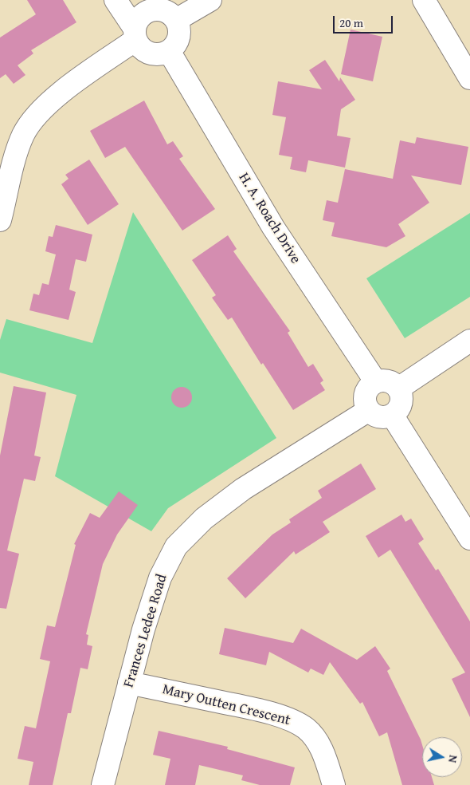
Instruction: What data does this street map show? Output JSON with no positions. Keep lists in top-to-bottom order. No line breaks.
{"streets":{"street":["H. A. Roach Drive","Frances Ledee Road","Mary Outten Crescent"]},"crossings":[["H. A. Roach Drive","Frances Ledee Road"],["Frances Ledee Road","Mary Outten Crescent"]],"scale_bar":"20 m","north":"right"}
